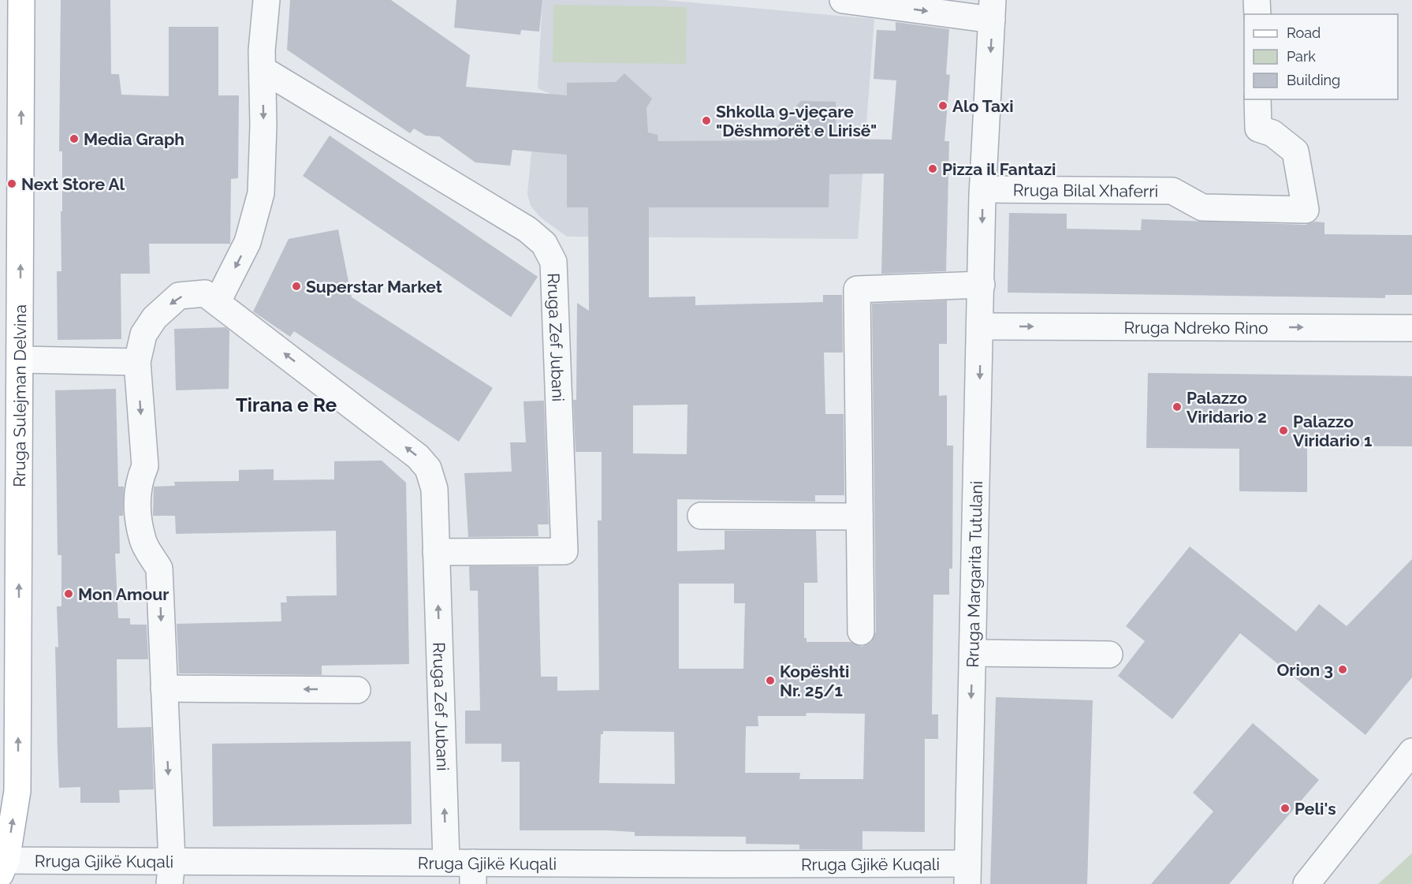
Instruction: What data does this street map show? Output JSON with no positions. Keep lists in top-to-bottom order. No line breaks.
{"streets":{"main road":["Rruga Sulejman Delvina"],"street":["Rruga Bilal Xhaferri","Rruga Ndreko Rino","Rruga Zef Jubani","Rruga Margarita Tutulani","Rruga Gjikë Kuqali"]},"crossings":[["Rruga Bilal Xhaferri","Rruga Margarita Tutulani"],["Rruga Ndreko Rino","Rruga Margarita Tutulani"],["Rruga Zef Jubani","Rruga Gjikë Kuqali"],["Rruga Sulejman Delvina","Rruga Gjikë Kuqali"],["Rruga Margarita Tutulani","Rruga Gjikë Kuqali"]],"one_way":["Rruga Ndreko Rino","Rruga Sulejman Delvina","Rruga Margarita Tutulani"],"districts":["Tirana e Re"],"places":["Alo Taxi","Shkolla 9-vjeçare \"Dëshmorët e Lirisë\"","Media Graph","Pizza il Fantazi","Next Store Al","Superstar Market","Palazzo Viridario 2","Palazzo Viridario 1","Mon Amour","Orion 3","Kopështi Nr. 25/1","Peli's"],"legend":["Road","Park","Building"]}
